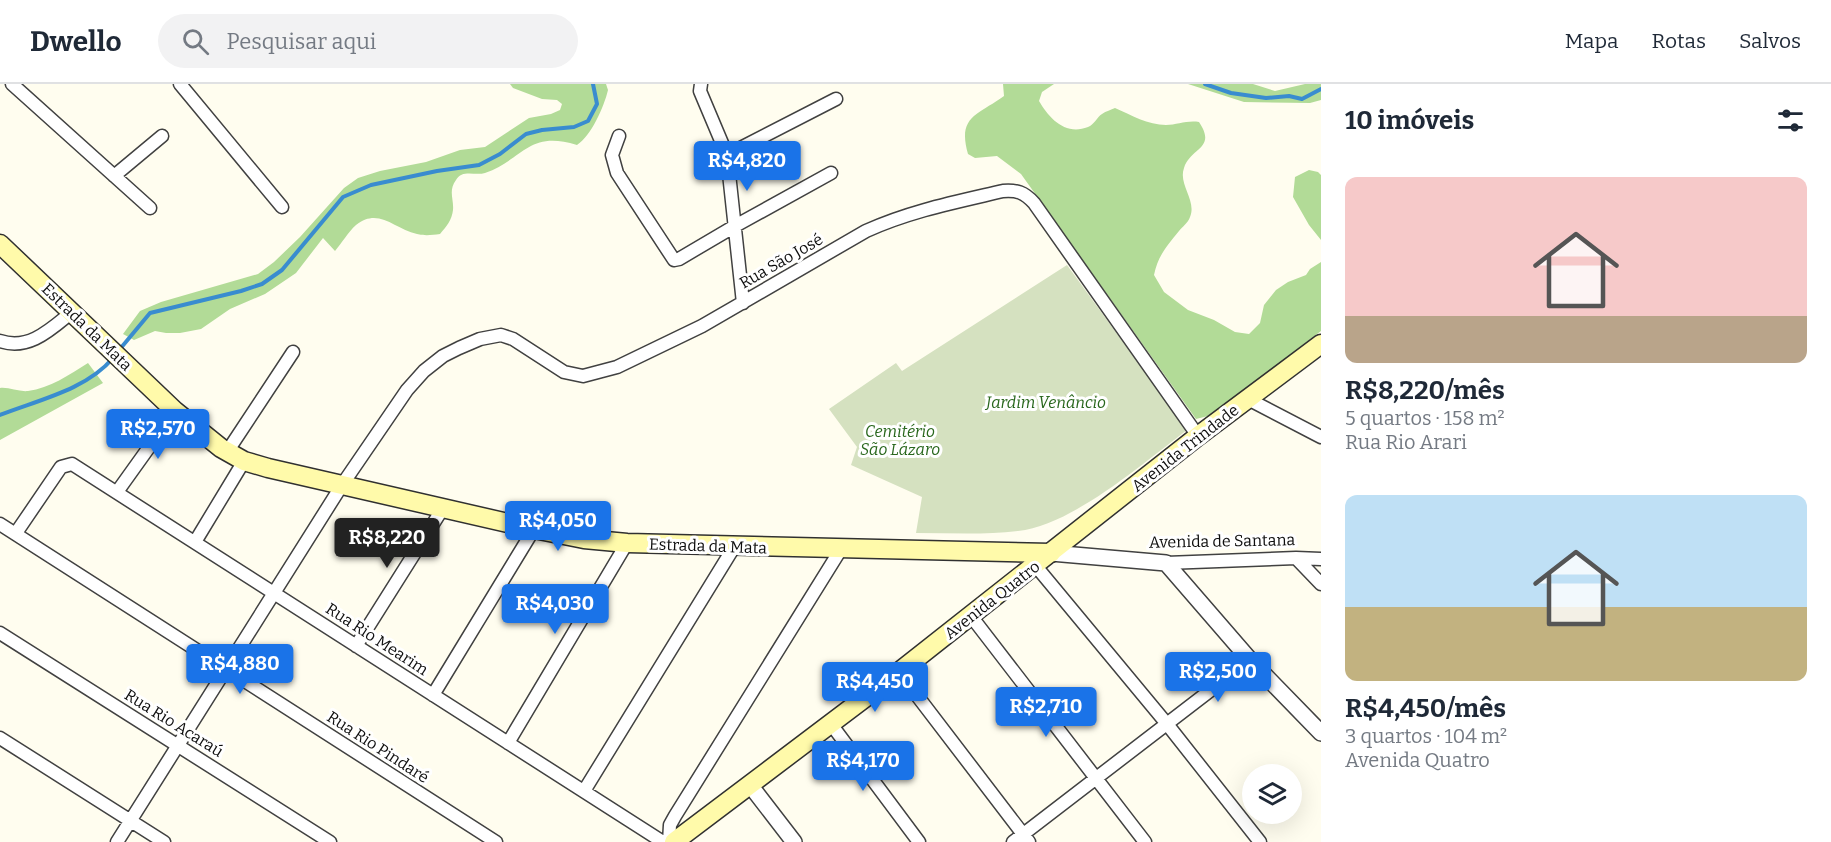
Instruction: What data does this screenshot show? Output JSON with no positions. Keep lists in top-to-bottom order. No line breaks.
{"streets":{"main road":["Estrada da Mata","Avenida Trindade","Avenida Quatro"],"street":["Rua São José","Avenida de Santana","Rua Rio Mearim","Rua Rio Acaraú","Rua Rio Pindaré"]},"crossings":[["Rua São José","Estrada da Mata"],["Rua São José","Avenida Trindade"],["Rua São José","Rua Rio Mearim"],["Rua São José","Rua Rio Acaraú"],["Rua São José","Rua Rio Pindaré"],["Estrada da Mata","Avenida Trindade"],["Estrada da Mata","Avenida de Santana"],["Estrada da Mata","Avenida Quatro"],["Avenida Trindade","Avenida de Santana"],["Avenida Trindade","Avenida Quatro"],["Avenida de Santana","Avenida Quatro"],["Rua Rio Mearim","Rua Rio Pindaré"]],"parks":["Jardim Venâncio","Cemitério São Lázaro"],"page":{"header":"Dwello","search":"Pesquisar aqui","nav":["Mapa","Rotas","Salvos"],"heading":"10 imóveis","price":["R$4,820","R$2,570","R$4,050","R$8,220","R$4,030","R$4,880","R$2,500","R$4,450","R$2,710","R$4,170"],"list":[{"name":"R$8,220/mês","note":"5 quartos · 158 m² · Rua Rio Arari"},{"name":"R$4,450/mês","note":"3 quartos · 104 m² · Avenida Quatro"}]}}
